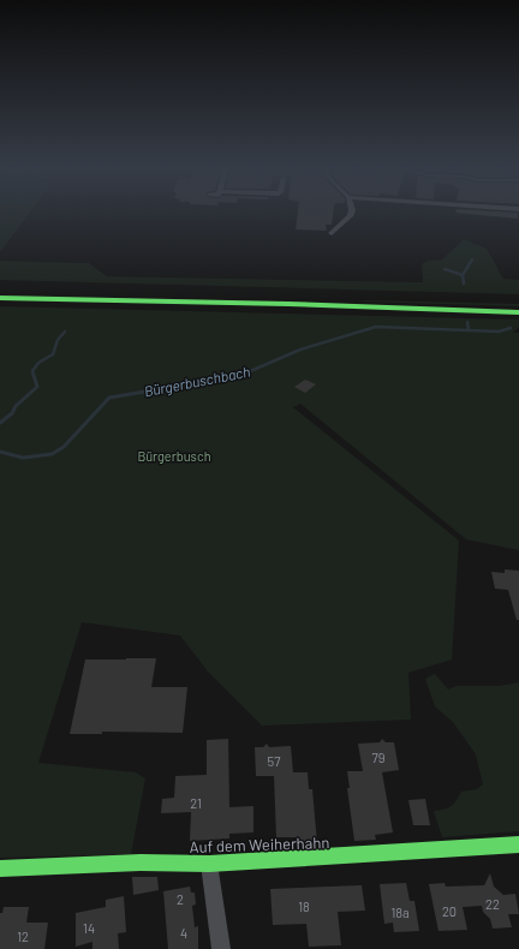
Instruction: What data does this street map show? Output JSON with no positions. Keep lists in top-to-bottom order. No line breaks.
{"streets":{"main road":["Auf dem Weiherhahn"]},"water":["Bürgerbuschbach"],"parks":["Bürgerbusch"],"house_numbers":["79","57","21","2","22","18","20","18a","14","4","12"]}
